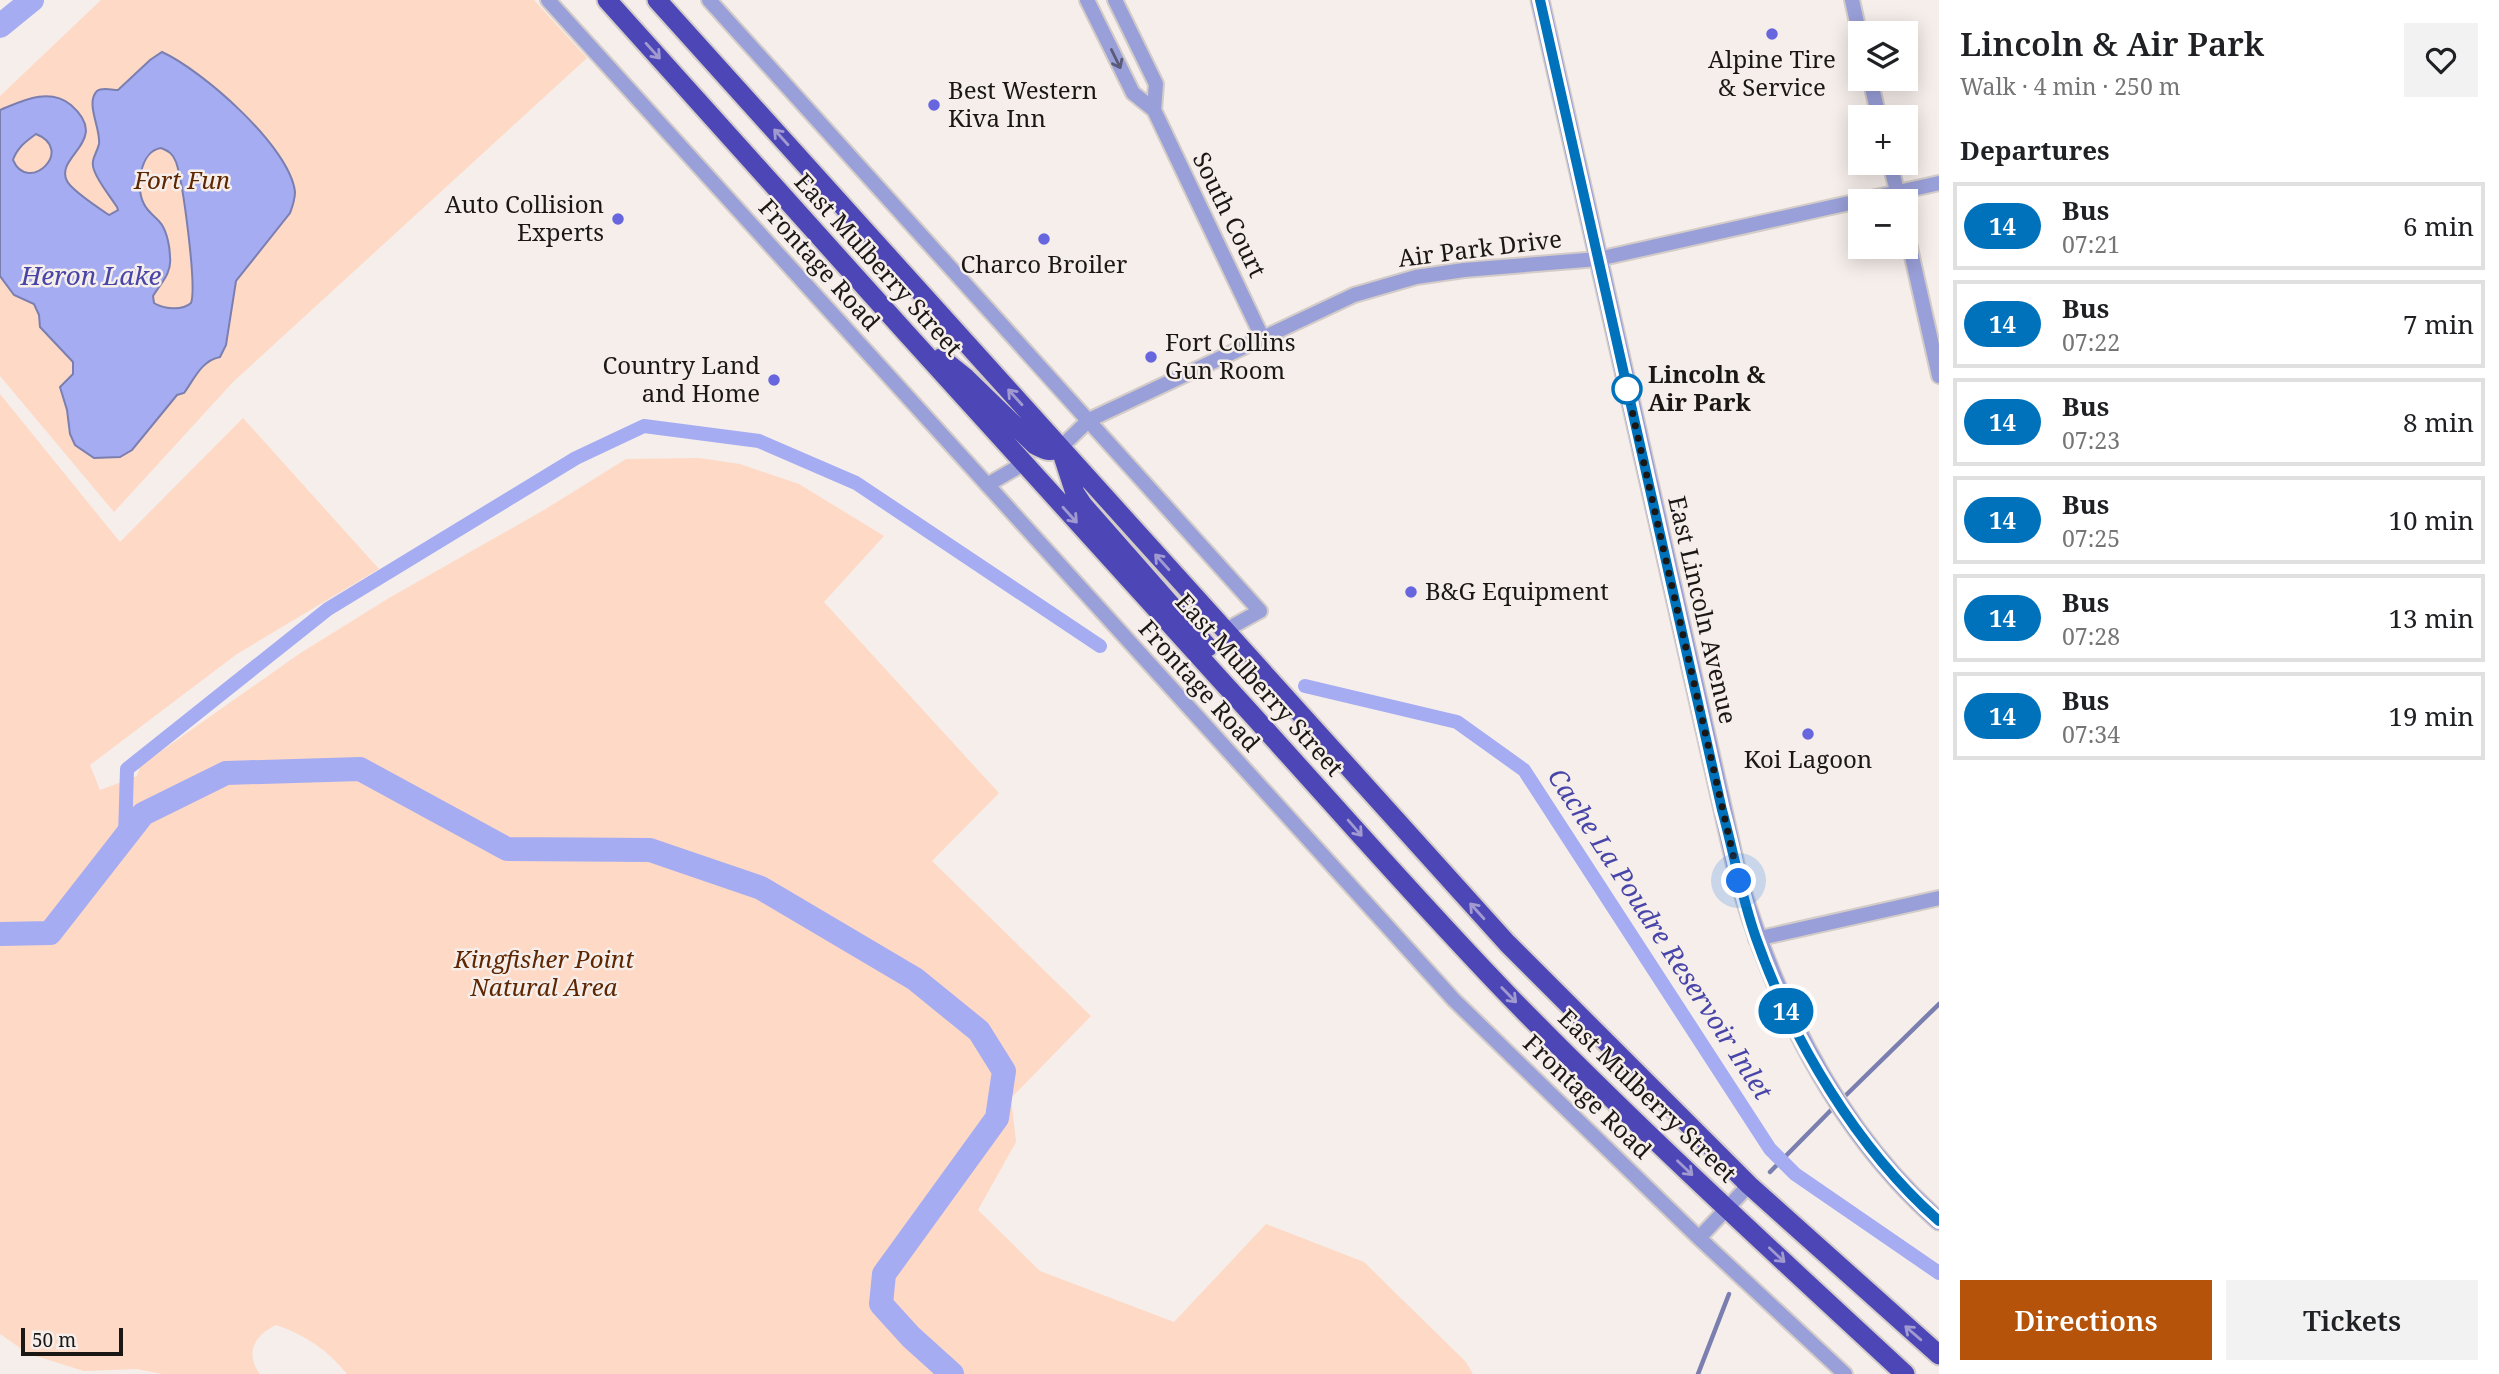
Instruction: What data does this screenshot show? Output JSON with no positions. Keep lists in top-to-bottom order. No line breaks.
{"streets":{"highway":["East Mulberry Street"],"street":["South Court","Air Park Drive","Frontage Road","East Lincoln Avenue"]},"crossings":[["South Court","Air Park Drive"],["Air Park Drive","East Mulberry Street"],["Air Park Drive","East Lincoln Avenue"]],"water":["Heron Lake","Cache La Poudre Reservoir Inlet"],"parks":["Fort Fun","Kingfisher Point Natural Area"],"places":["Alpine Tire & Service","Best Western Kiva Inn","Auto Collision Experts","Charco Broiler","Fort Collins Gun Room","Country Land and Home","Lincoln & Air Park","B&G Equipment","Koi Lagoon"],"lines":["bus line 14"],"scale_bar":"50 m","page":{"on_map":"14","heading":[["Lincoln & Air Park","Walk · 4 min · 250 m"],"Departures"],"map_buttons":["+","−"],"list":[{"mark":"14","name":"Bus","note":"07:21","value":"6 min"},{"mark":"14","name":"Bus","note":"07:22","value":"7 min"},{"mark":"14","name":"Bus","note":"07:23","value":"8 min"},{"mark":"14","name":"Bus","note":"07:25","value":"10 min"},{"mark":"14","name":"Bus","note":"07:28","value":"13 min"},{"mark":"14","name":"Bus","note":"07:34","value":"19 min"}],"buttons":["Directions","Tickets"],"scale":"50 m"}}
